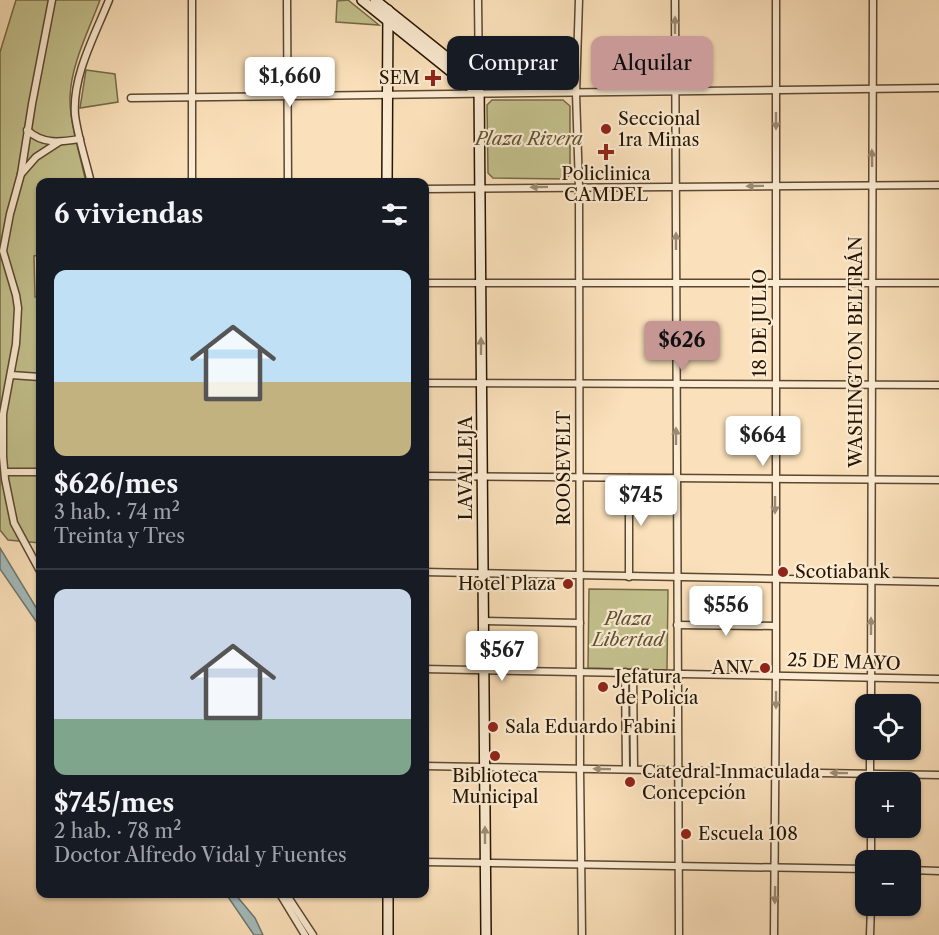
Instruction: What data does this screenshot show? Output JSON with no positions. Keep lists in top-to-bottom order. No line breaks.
{"streets":{"main road":["LAVALLEJA"],"street":["18 DE JULIO","WASHINGTON BELTRÁN","ROOSEVELT","25 DE MAYO"]},"crossings":[["18 DE JULIO","25 DE MAYO"],["WASHINGTON BELTRÁN","25 DE MAYO"],["LAVALLEJA","25 DE MAYO"],["ROOSEVELT","25 DE MAYO"]],"one_way":["18 DE JULIO"],"parks":["Plaza Rivera","Plaza Libertad"],"places":{"health":["SEM","Policlinica CAMDEL"],"other":["Seccional 1ra Minas","Scotiabank","Hotel Plaza","ANV","Jefatura de Policía","Sala Eduardo Fabini","Biblioteca Municipal","Catedral Inmaculada Concepción","Escuela 108"]},"page":{"chip":["Comprar","Alquilar"],"price":["$1,660","$626","$664","$745","$556","$567"],"heading":"6 viviendas","list":[{"name":"$626/mes","note":"3 hab. · 74 m² · Treinta y Tres"},{"name":"$745/mes","note":"2 hab. · 78 m² · Doctor Alfredo Vidal y Fuentes"}],"map_buttons":["+","−"]}}
